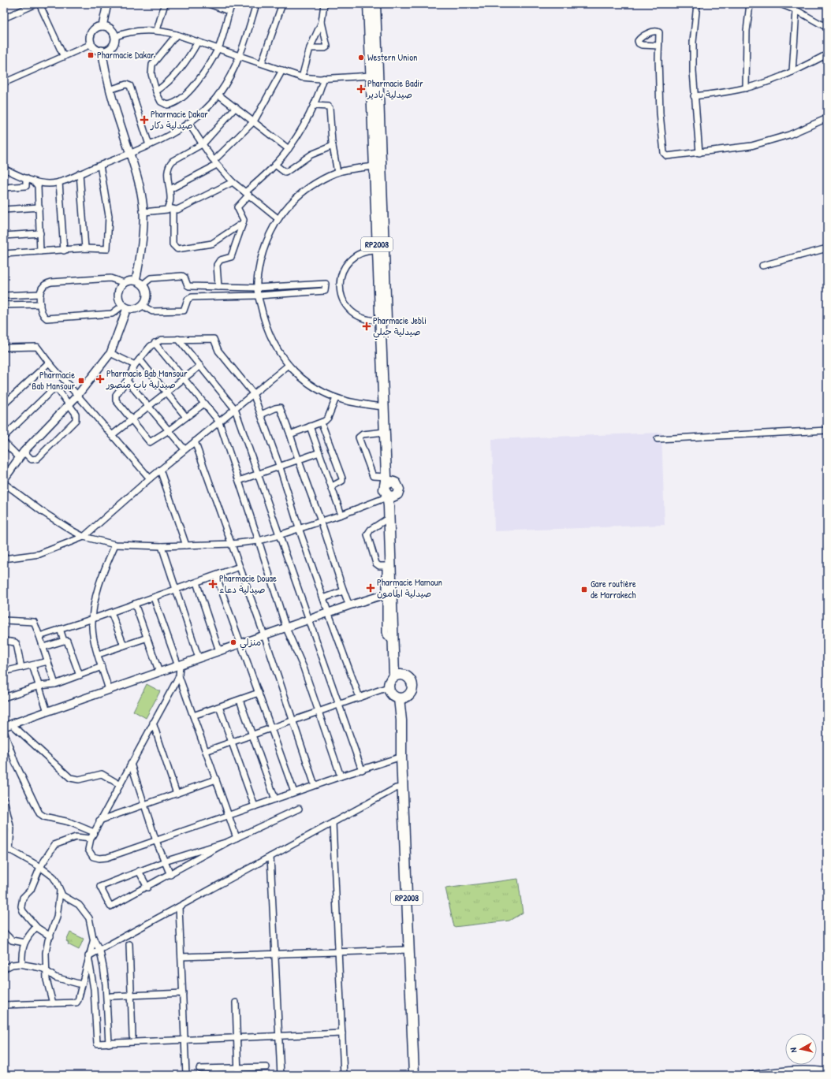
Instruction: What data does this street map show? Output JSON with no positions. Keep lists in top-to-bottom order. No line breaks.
{"streets":{"highway":["RP2008"]},"places":{"transit":["Pharmacie Dakar","Pharmacie Bab Mansour","Gare routière de Marrakech"],"other":["Western Union","منزلي"],"health":["Pharmacie Badir صيدلية بادير","Pharmacie Dakar صيدلية دكار","Pharmacie Jebli صيدلية جبلي","Pharmacie Bab Mansour صيدلية باب منصور","Pharmacie Douae صيدلية دعاء","Pharmacie Mamoun صيدلية المامون"]},"north":"left"}
